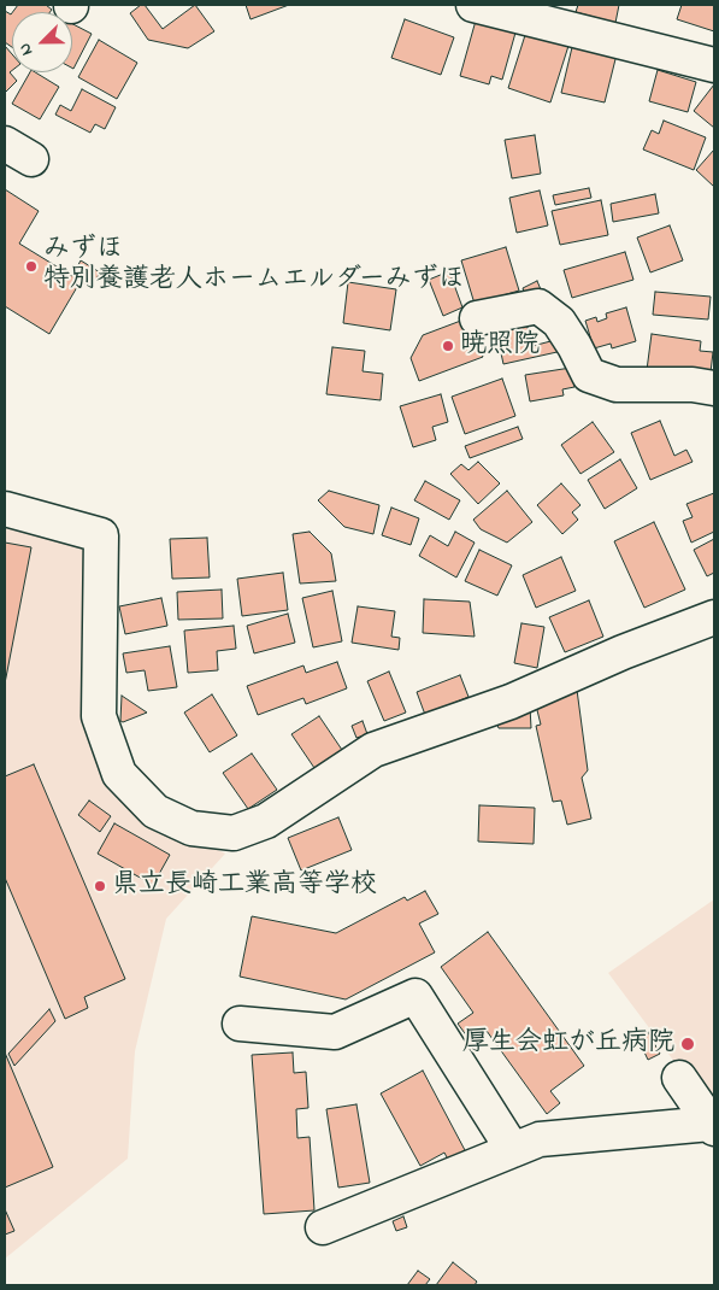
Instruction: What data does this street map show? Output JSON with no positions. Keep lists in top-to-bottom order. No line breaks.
{"places":["みずほ 特別養護老人ホームエルダーみずほ","暁照院","県立長崎工業高等学校","厚生会虹が丘病院"],"north":"bottom left"}
